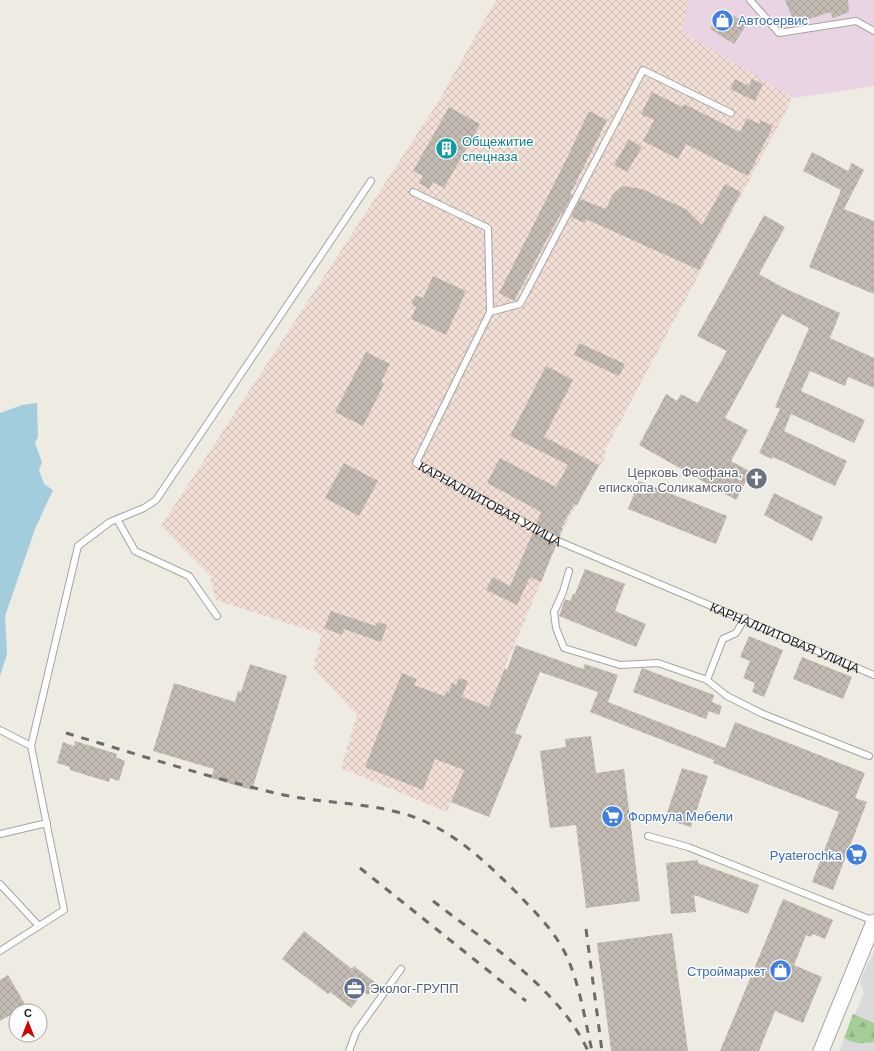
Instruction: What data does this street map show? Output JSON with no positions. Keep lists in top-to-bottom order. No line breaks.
{"streets":{"lane":["КАРНАЛЛИТОВАЯ УЛИЦА"]},"places":{"shop":["Автосервис","Строймаркет"],"building":["Общежитие спецназа"],"church":["Церковь Феофана, епископа Соликамского"],"supermarket":["Формула Мебели","Pyaterochka"],"office":["Эколог-ГРУПП"]},"north":"top"}
